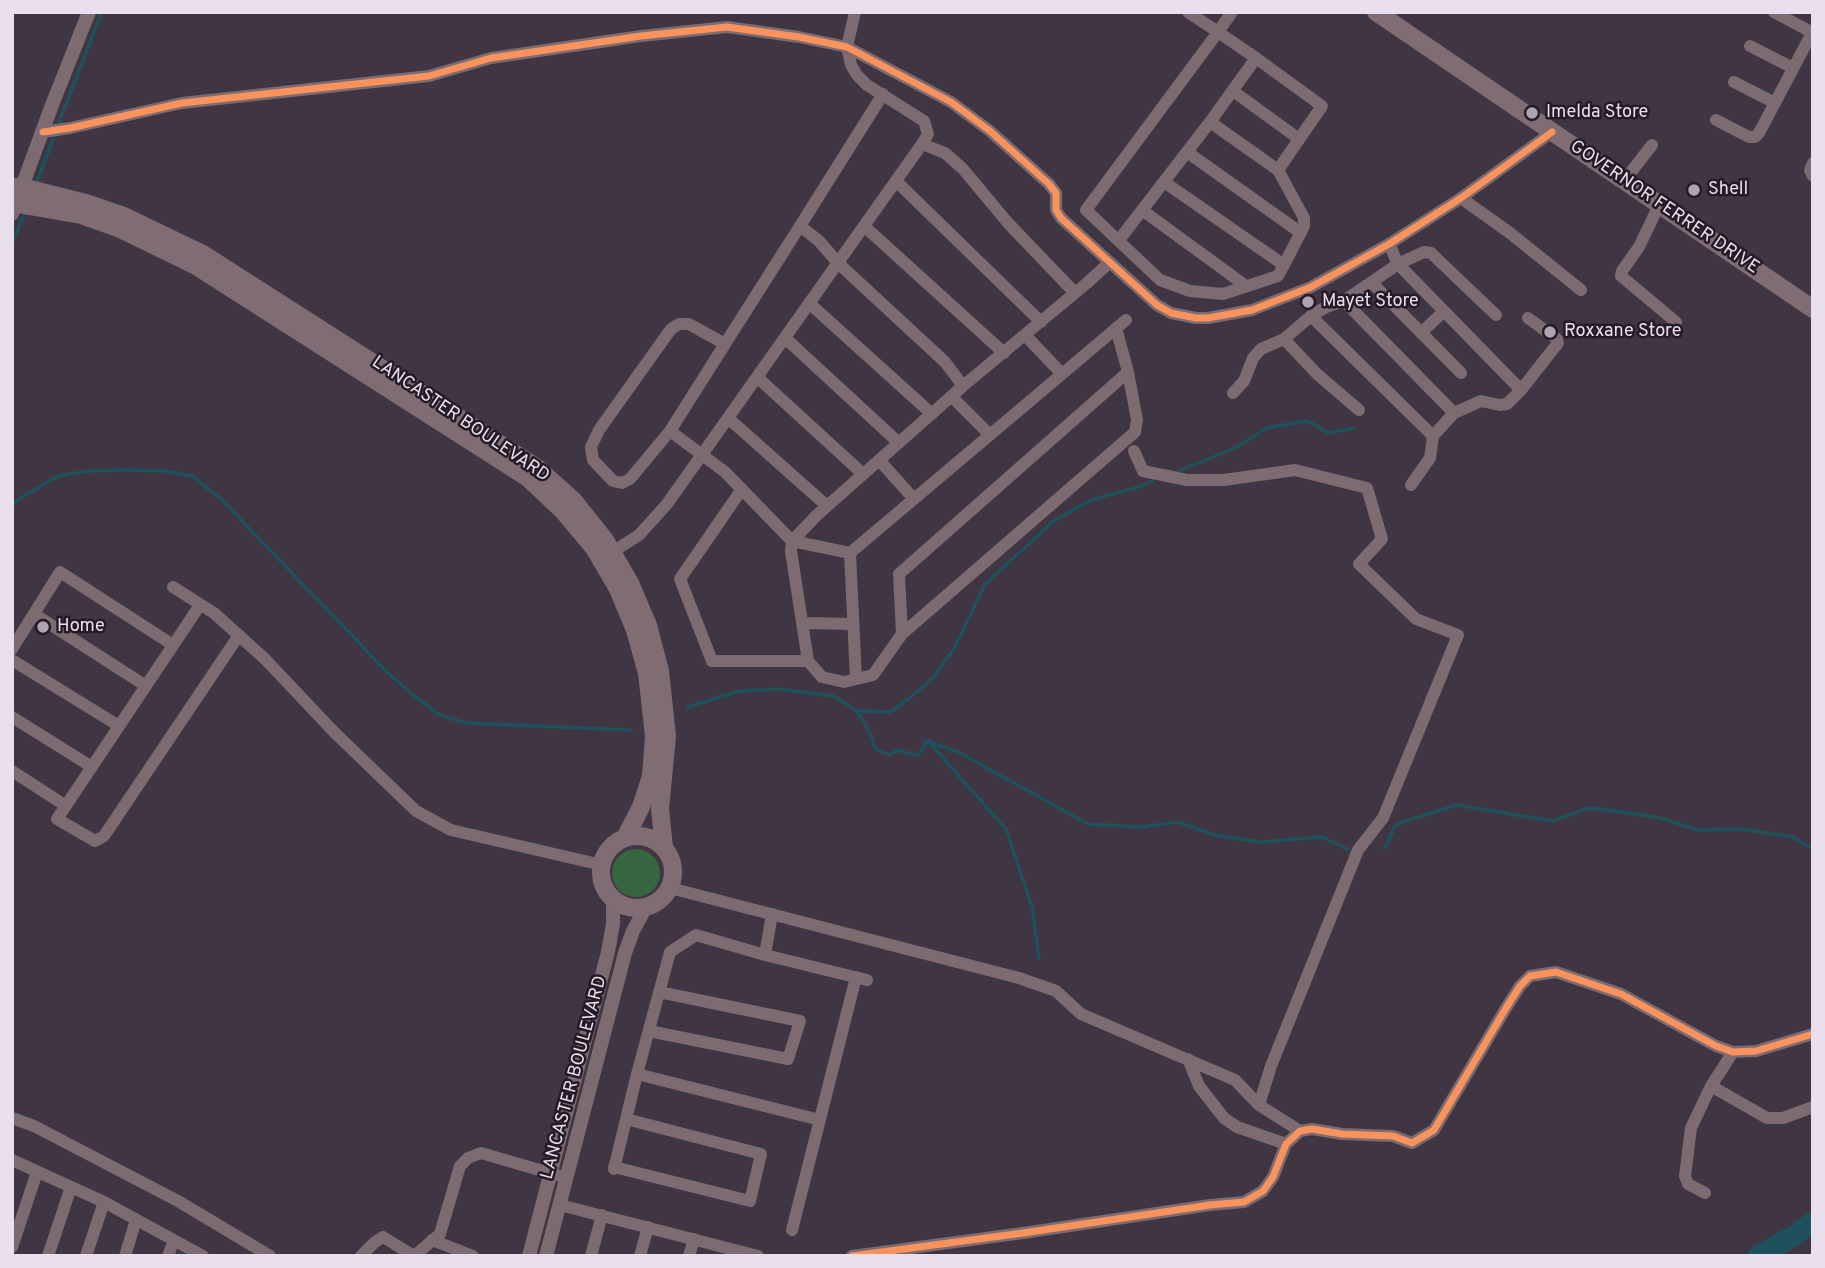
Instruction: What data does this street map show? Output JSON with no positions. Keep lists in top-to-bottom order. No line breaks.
{"streets":{"main road":["GOVERNOR FERRER DRIVE","LANCASTER BOULEVARD"]},"places":["Imelda Store","Shell","Mayet Store","Roxxane Store","Home"]}
